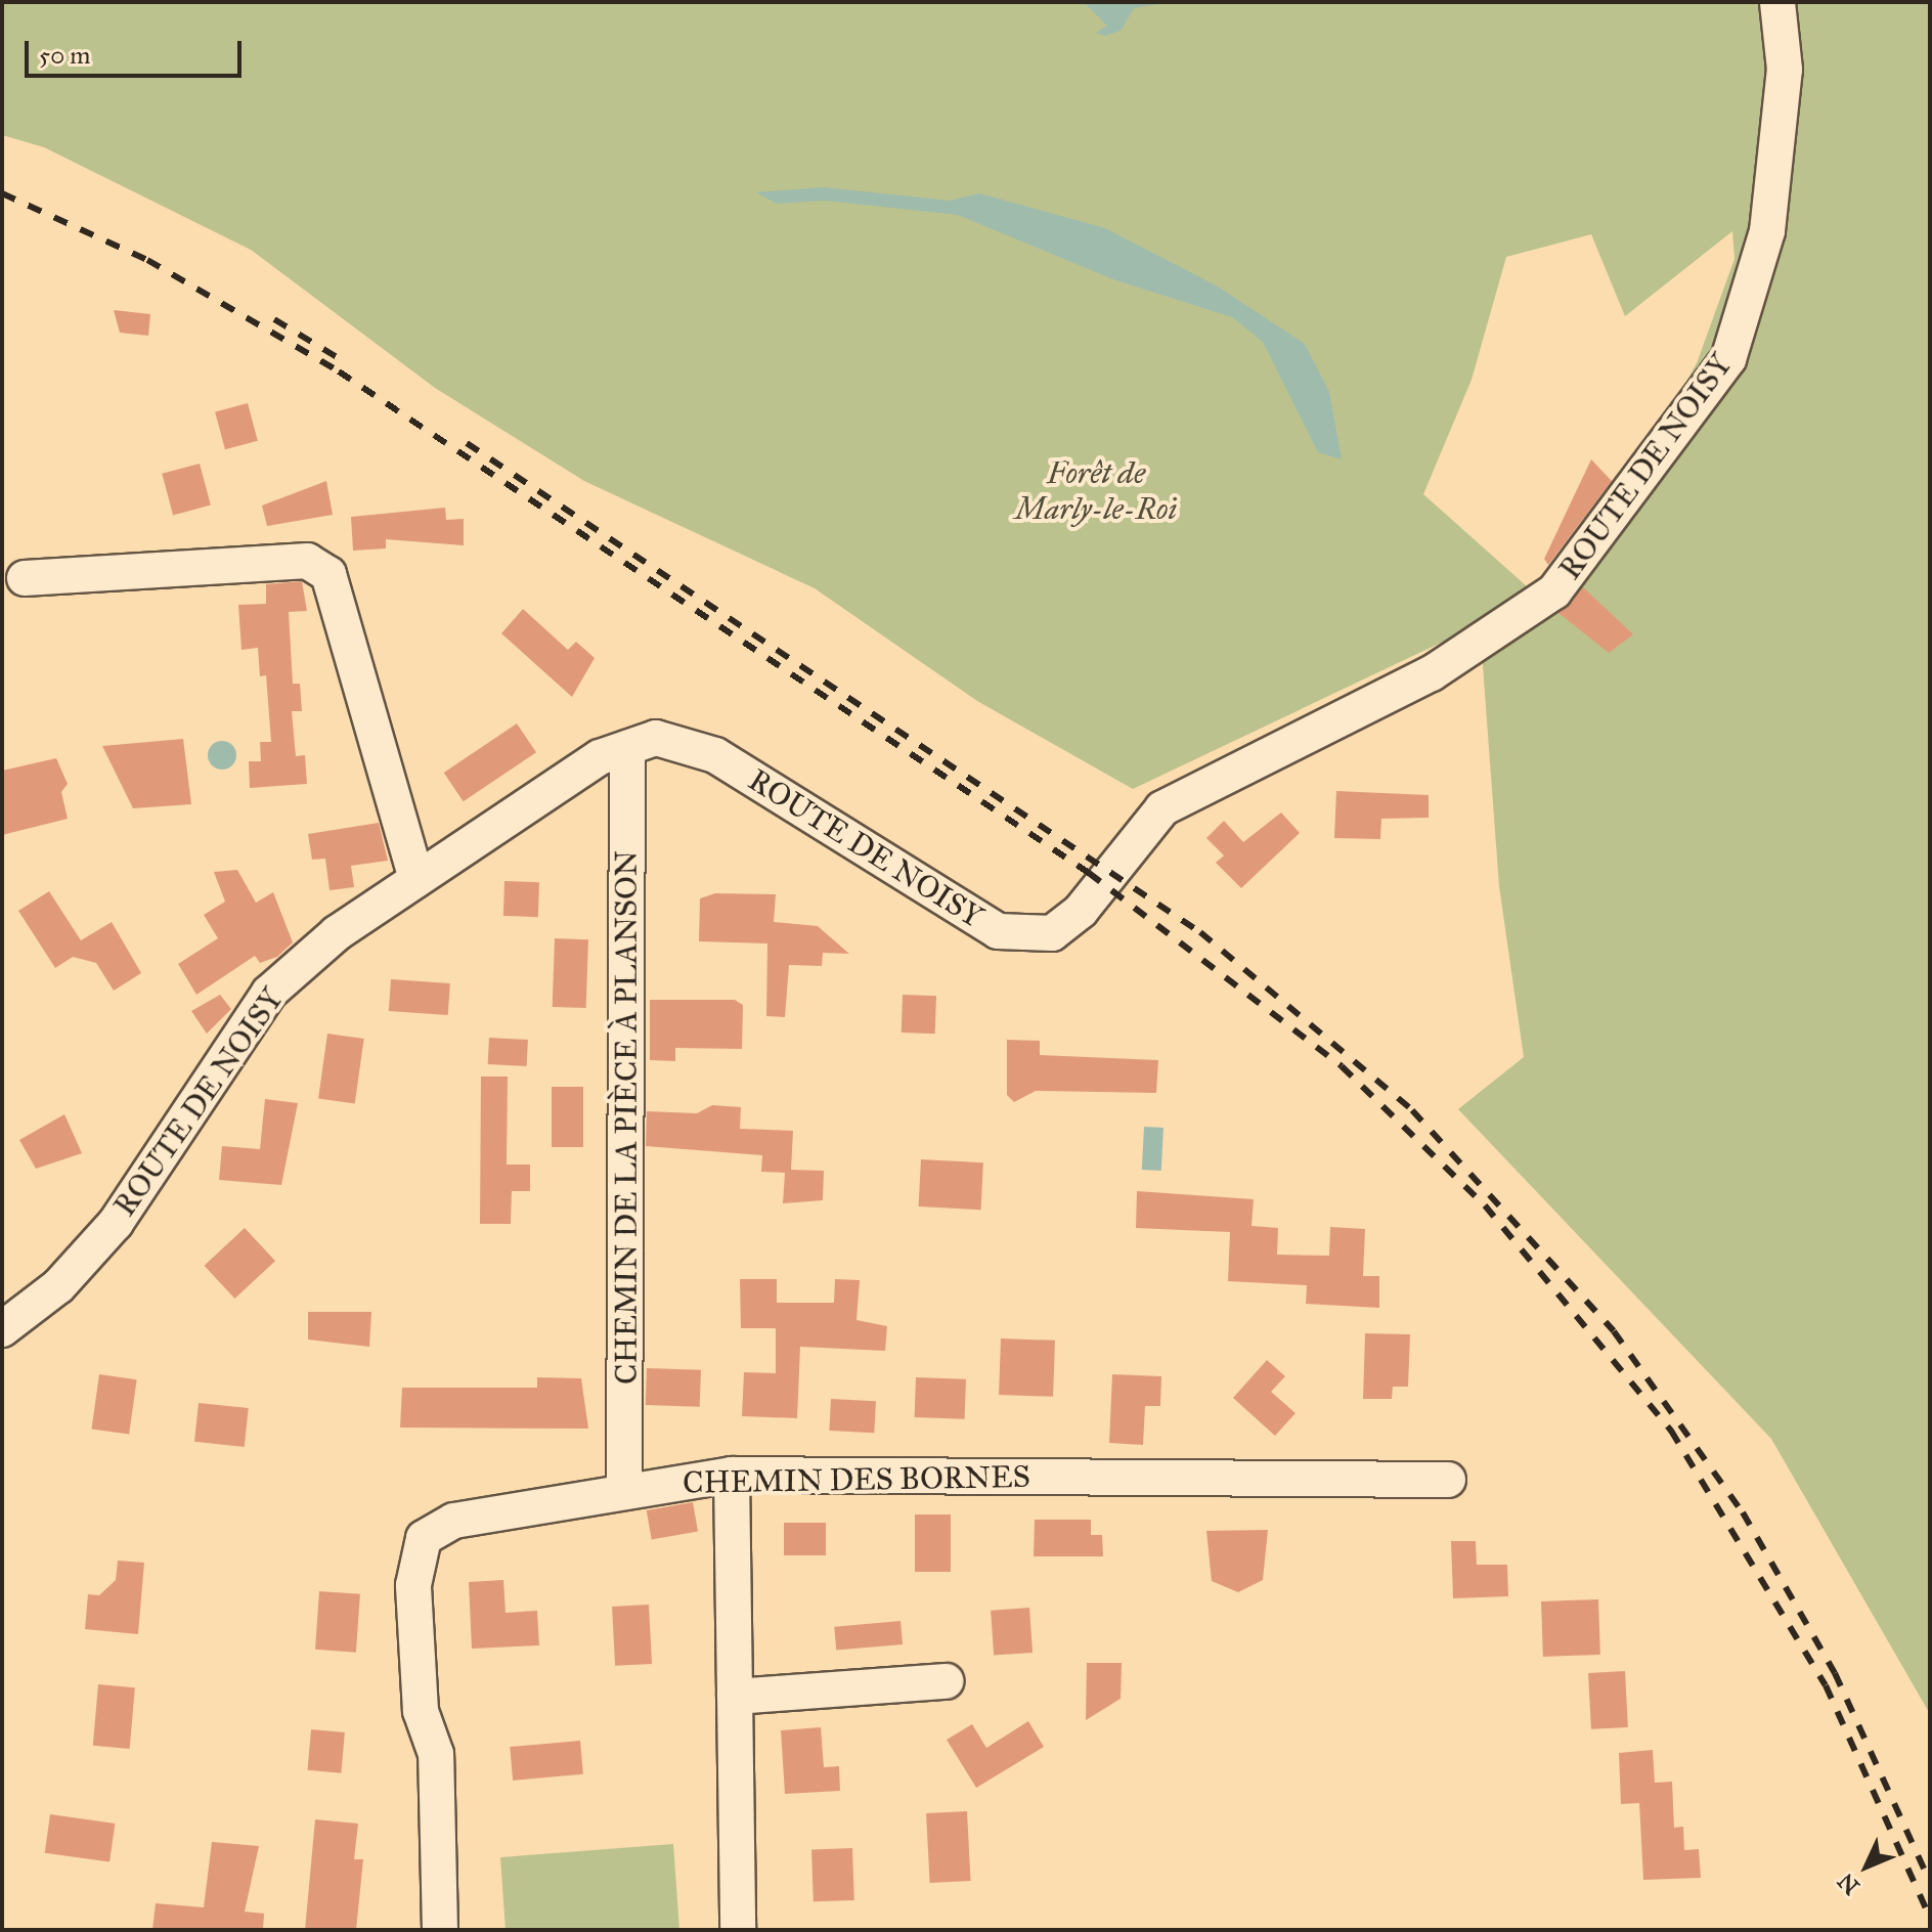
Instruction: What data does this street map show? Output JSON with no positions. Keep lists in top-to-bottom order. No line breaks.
{"streets":{"street":["ROUTE DE NOISY","CHEMIN DE LA PIÈCE À PLANSON","CHEMIN DES BORNES"]},"crossings":[["ROUTE DE NOISY","CHEMIN DE LA PIÈCE À PLANSON"],["CHEMIN DE LA PIÈCE À PLANSON","CHEMIN DES BORNES"]],"parks":["Forêt de Marly-le-Roi"],"scale_bar":"50 m","north":"bottom left"}
